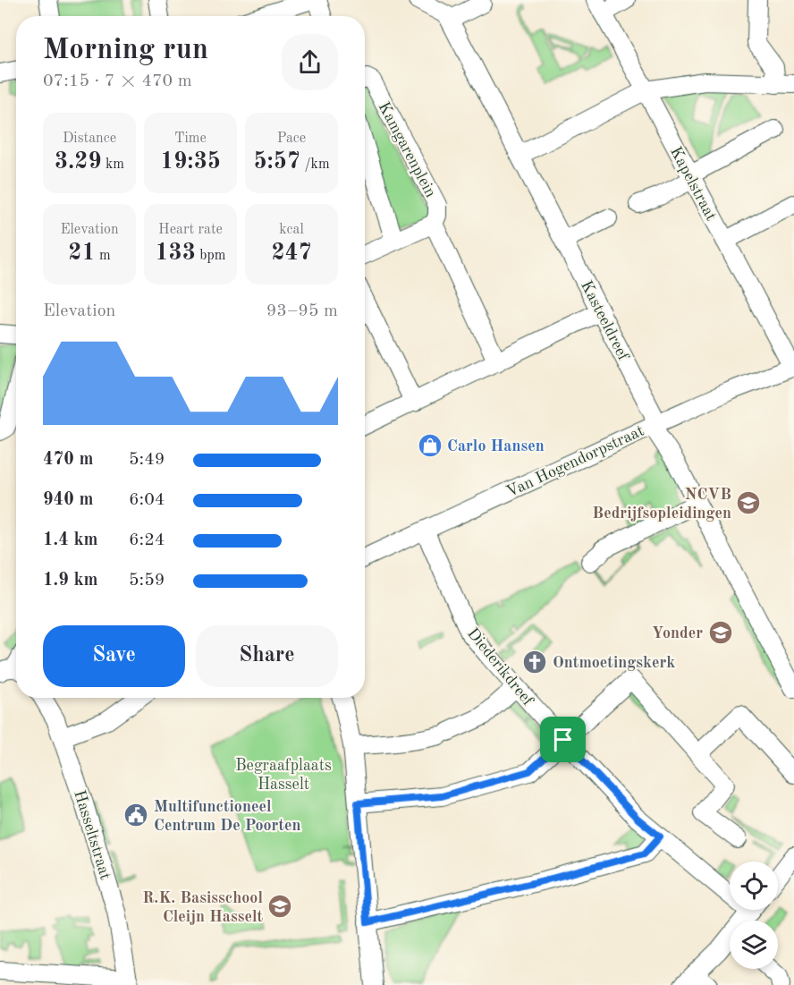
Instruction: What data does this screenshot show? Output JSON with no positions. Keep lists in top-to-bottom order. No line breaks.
{"streets":{"street":["Kamgarenplein","Kapelstraat","Kasteeldreef","Van Hogendorpstraat","Diederikdreef","Hasseltstraat"]},"crossings":[["Kapelstraat","Van Hogendorpstraat"],["Kasteeldreef","Van Hogendorpstraat"],["Van Hogendorpstraat","Diederikdreef"]],"parks":["Begraafplaats Hasselt"],"places":{"shop":["Carlo Hansen"],"school or university":["NCVB Bedrijfsopleidingen","Yonder","R.K. Basisschool Cleijn Hasselt"],"church":["Ontmoetingskerk"],"public building":["Multifunctioneel Centrum De Poorten"]},"page":{"heading":["Morning run","07:15 · 7 × 470 m"],"stats":[["Distance","3.29 km"],["Time","19:35"],["Pace","5:57 /km"],["Elevation","21 m"],["Heart rate","133 bpm"],["kcal","247"]],"chart":["Elevation","93–95 m"],"list":[{"name":"470 m","note":"5:49"},{"name":"940 m","note":"6:04"},{"name":"1.4 km","note":"6:24"},{"name":"1.9 km","note":"5:59"}],"buttons":["Save","Share"]}}
